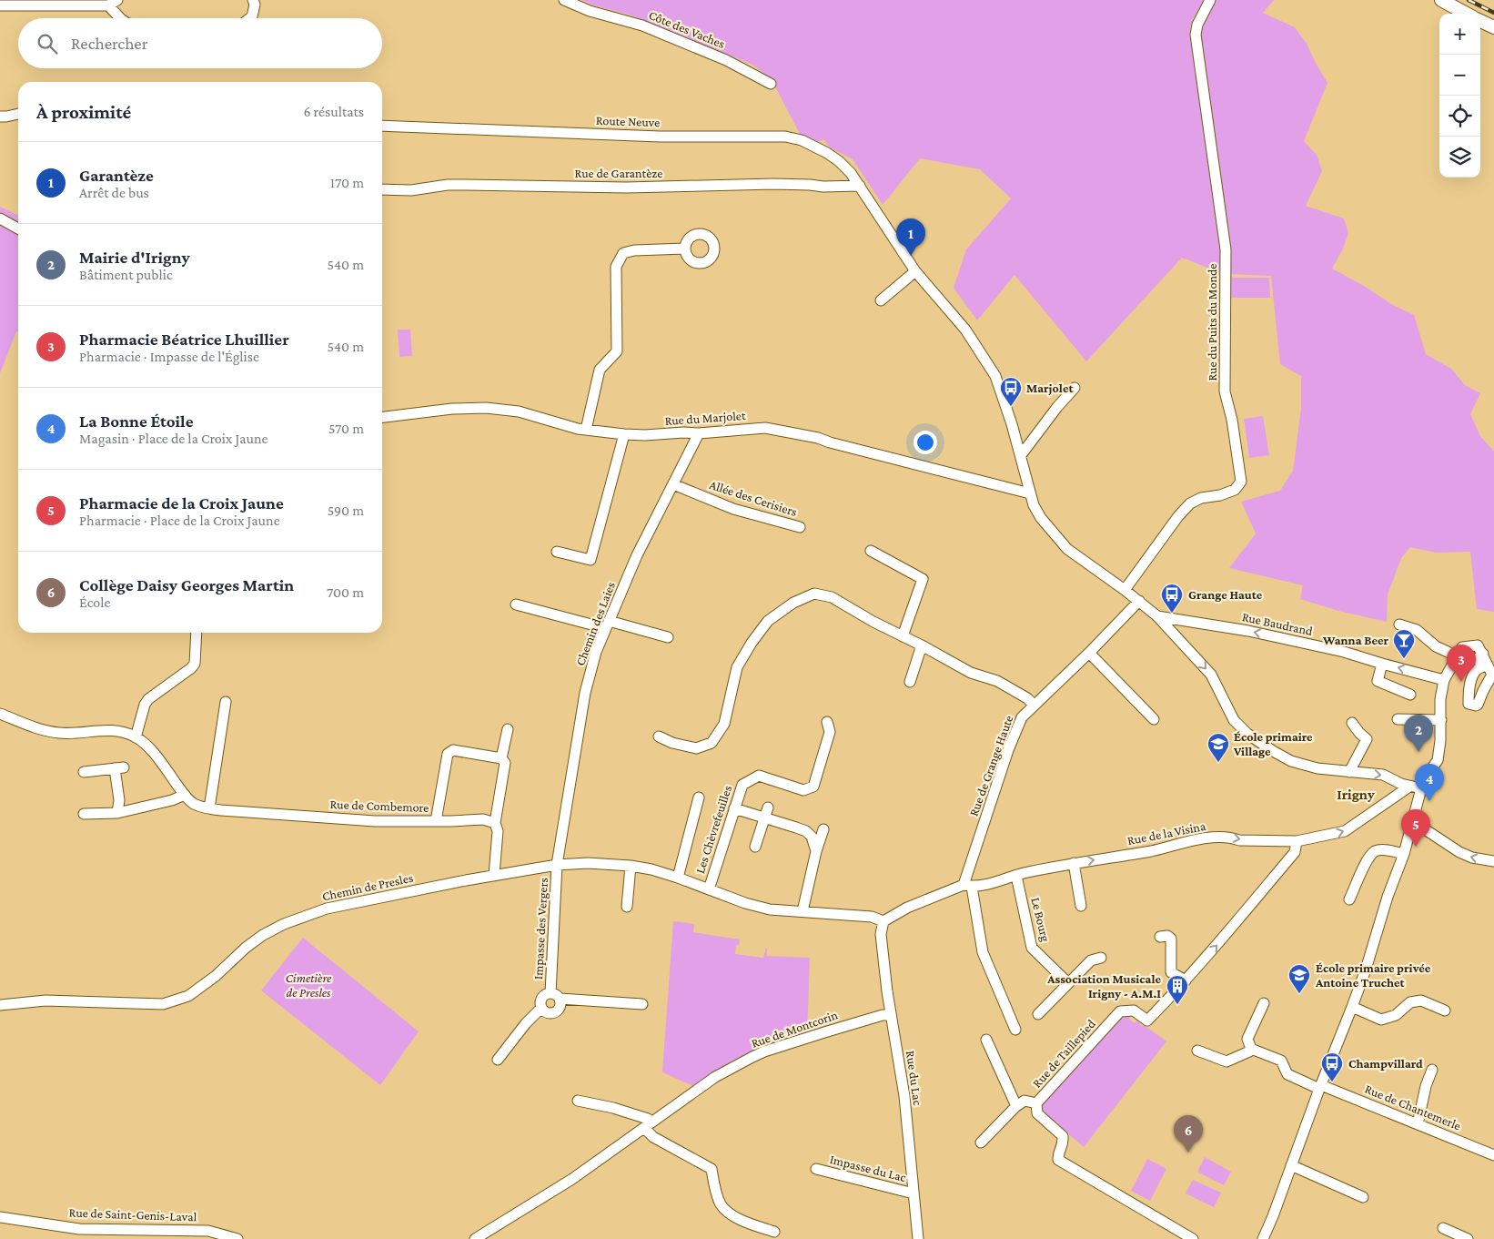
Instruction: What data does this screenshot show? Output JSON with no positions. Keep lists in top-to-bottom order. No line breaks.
{"streets":{"street":["Côte des Vaches","Route Neuve","Rue de Garantèze","Rue du Puits du Monde","Rue du Marjolet","Allée des Cerisiers","Chemin des Laies","Rue Baudrand","Rue de Grange Haute","Rue de Combemore","Les Chèvrefeuilles","Rue de la Visina","Chemin de Presles","Le Bourg","Impasse des Vergers","Rue de Montcorin","Rue de Taillepied","Rue du Lac","Rue de Chantemerle","Impasse du Lac","Rue de Saint-Genis-Laval"]},"crossings":[["Route Neuve","Rue de Garantèze"],["Route Neuve","Rue du Puits du Monde"],["Route Neuve","Rue du Marjolet"],["Route Neuve","Rue Baudrand"],["Route Neuve","Rue de Grange Haute"],["Route Neuve","Rue de la Visina"],["Rue du Marjolet","Chemin des Laies"],["Allée des Cerisiers","Chemin des Laies"],["Chemin des Laies","Chemin de Presles"],["Chemin des Laies","Impasse des Vergers"],["Rue de Grange Haute","Rue de la Visina"],["Les Chèvrefeuilles","Chemin de Presles"],["Rue de la Visina","Chemin de Presles"],["Rue de la Visina","Le Bourg"],["Rue de la Visina","Rue de Taillepied"],["Rue de la Visina","Rue du Lac"],["Chemin de Presles","Impasse des Vergers"],["Chemin de Presles","Rue du Lac"],["Rue de Montcorin","Rue du Lac"],["Rue du Lac","Impasse du Lac"]],"one_way":["Rue de la Visina"],"districts":["Irigny"],"parks":["Cimetière de Presles"],"places":{"bus stop":["Marjolet","Grange Haute","Champvillard"],"bar":["Wanna Beer"],"school or university":["École primaire Village","École primaire privée Antoine Truchet"],"building":["Association Musicale Irigny - A.M.I"]},"page":{"map_buttons":["+","−"],"search":"Rechercher","heading":["À proximité","6 résultats"],"list":[{"mark":"1","name":"Garantèze","note":"Arrêt de bus","value":"170 m"},{"mark":"2","name":"Mairie d'Irigny","note":"Bâtiment public","value":"540 m"},{"mark":"3","name":"Pharmacie Béatrice Lhuillier","note":"Pharmacie · Impasse de l'Église","value":"540 m"},{"mark":"4","name":"La Bonne Étoile","note":"Magasin · Place de la Croix Jaune","value":"570 m"},{"mark":"5","name":"Pharmacie de la Croix Jaune","note":"Pharmacie · Place de la Croix Jaune","value":"590 m"},{"mark":"6","name":"Collège Daisy Georges Martin","note":"École","value":"700 m"}],"pins":["1","3","2","4","5","6"]}}
